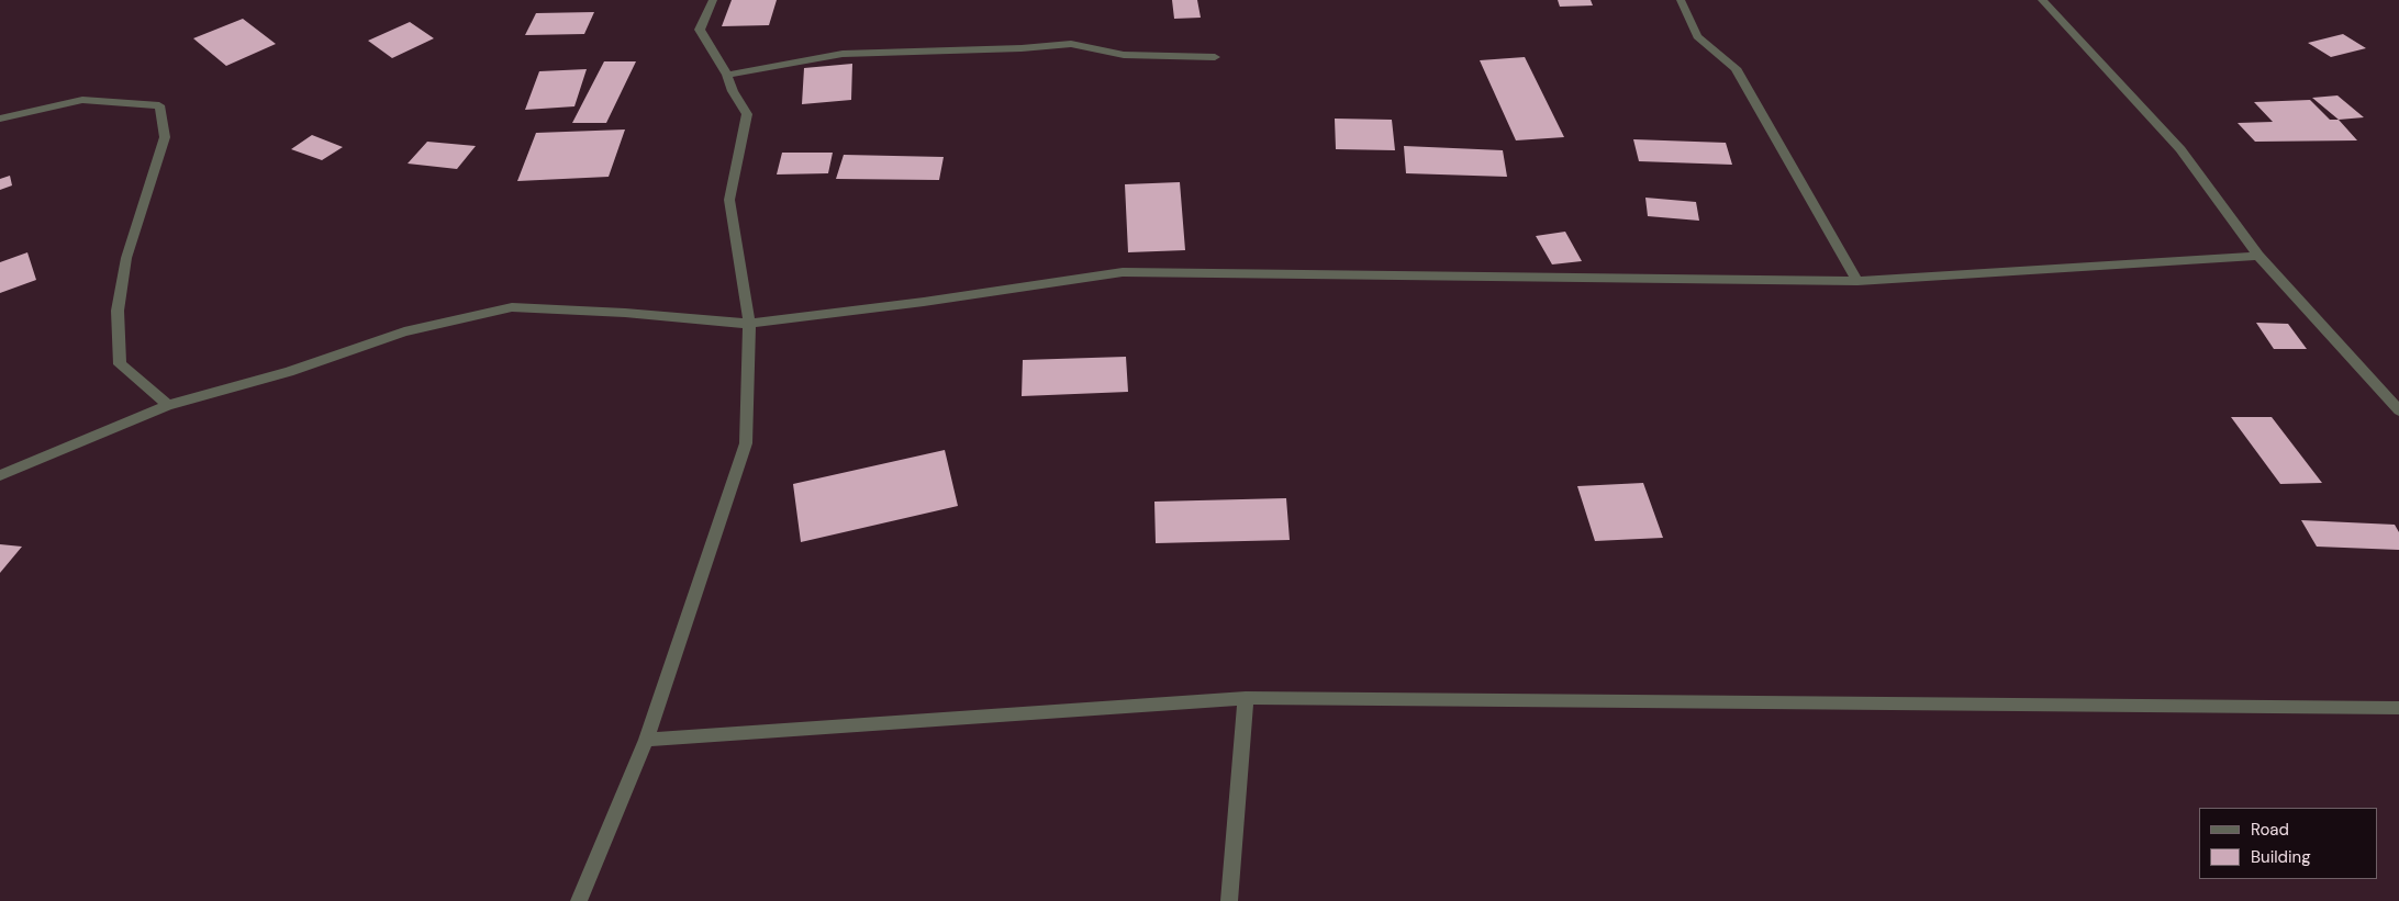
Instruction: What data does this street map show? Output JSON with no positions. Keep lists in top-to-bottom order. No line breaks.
{"legend":["Road","Building"]}
